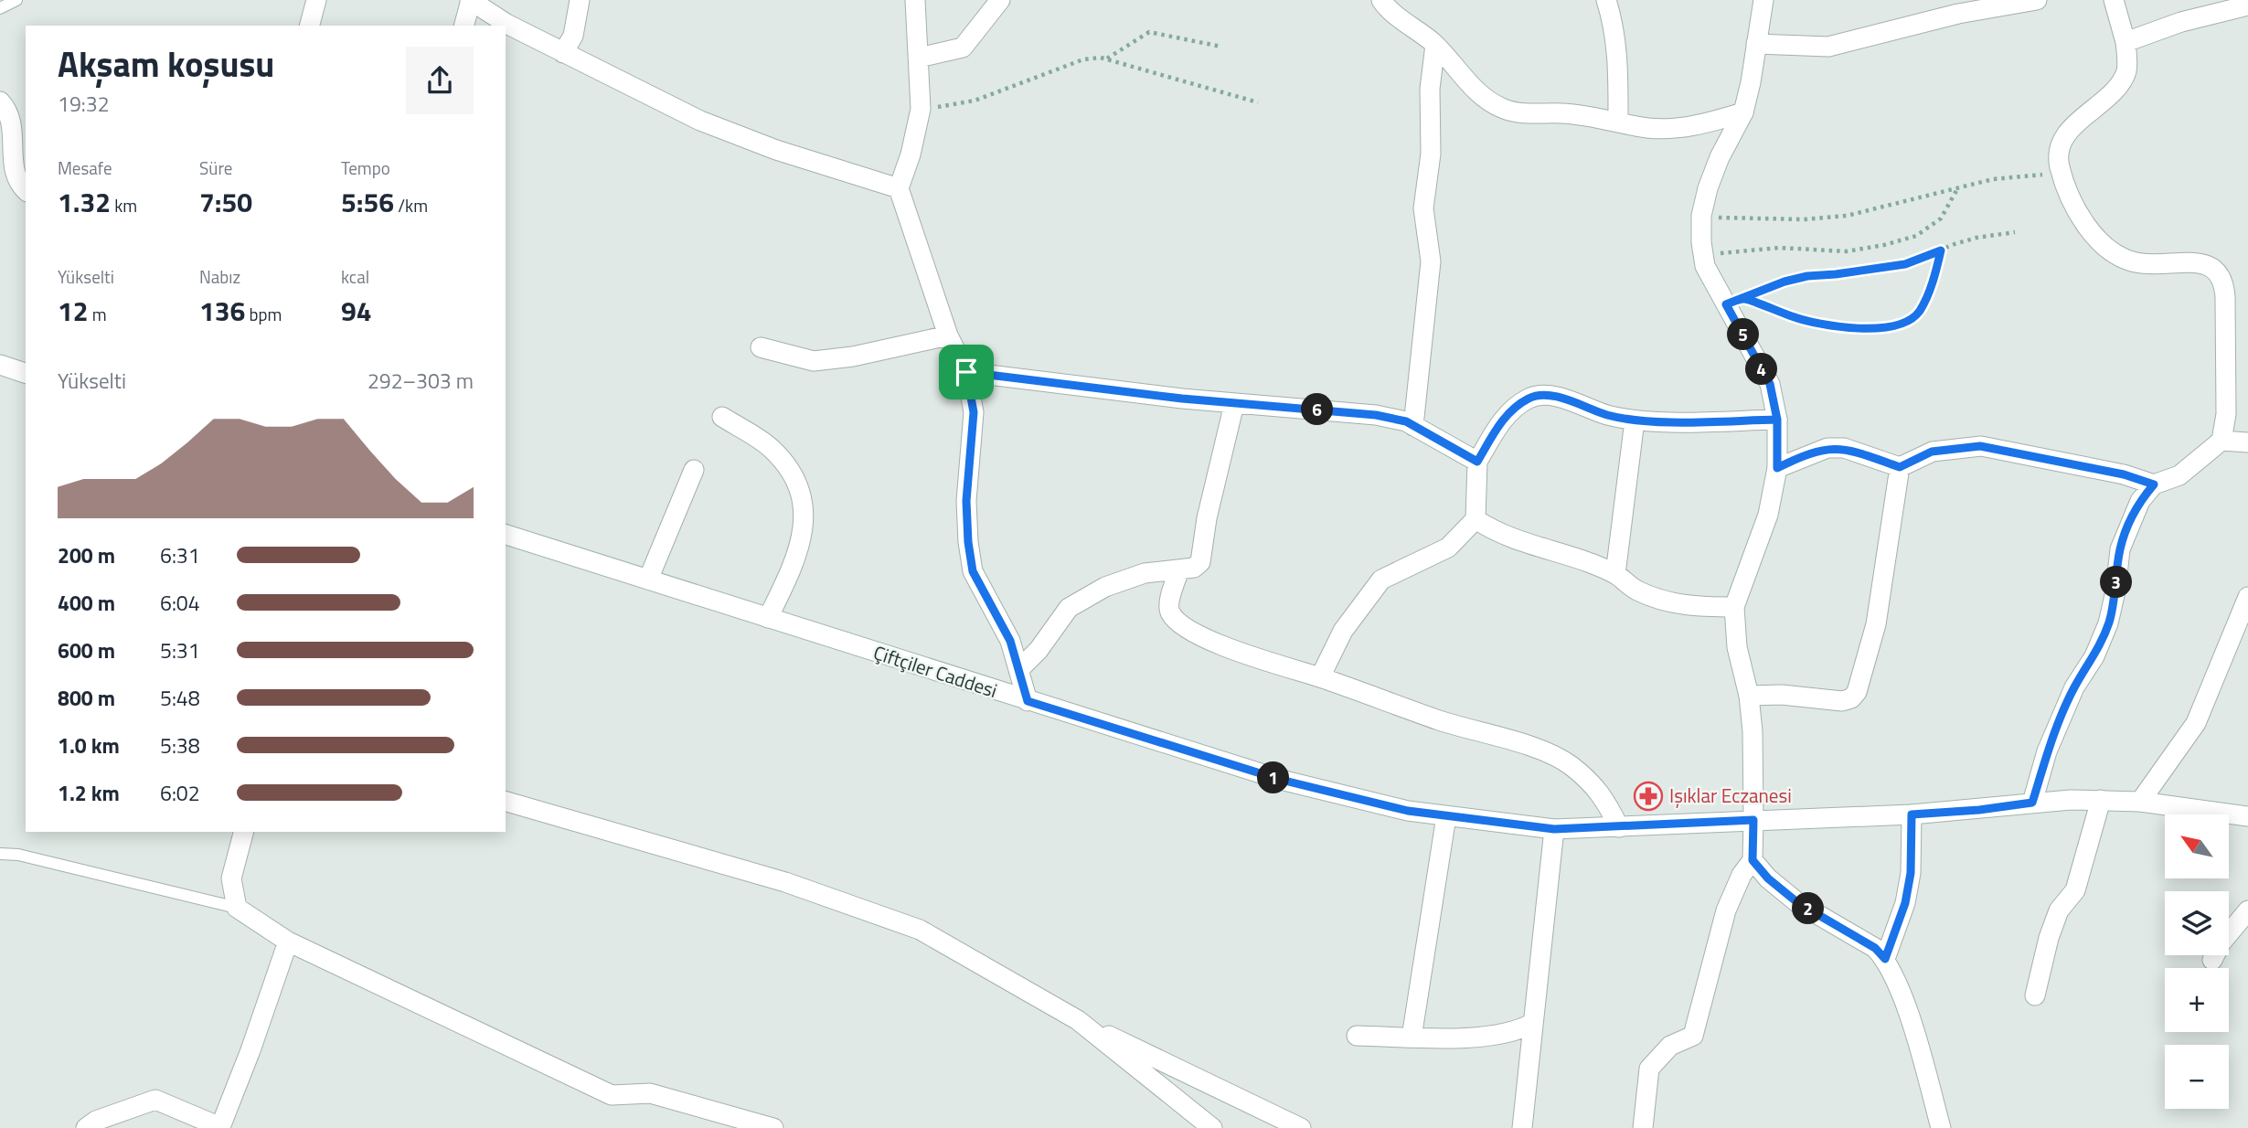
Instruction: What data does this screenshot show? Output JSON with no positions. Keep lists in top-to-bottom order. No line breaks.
{"streets":{"street":["Çiftçiler Caddesi"]},"places":{"pharmacy":["Işıklar Eczanesi"]},"north":"top left","page":{"heading":["Akşam koşusu","19:32"],"stats":[["Mesafe","1.32 km"],["Süre","7:50"],["Tempo","5:56 /km"],["Yükselti","12 m"],["Nabız","136 bpm"],["kcal","94"]],"pins":["5","4","6","3","1","2"],"chart":["Yükselti","292–303 m"],"list":[{"name":"200 m","note":"6:31"},{"name":"400 m","note":"6:04"},{"name":"600 m","note":"5:31"},{"name":"800 m","note":"5:48"},{"name":"1.0 km","note":"5:38"},{"name":"1.2 km","note":"6:02"}],"map_buttons":["+","−"]}}
